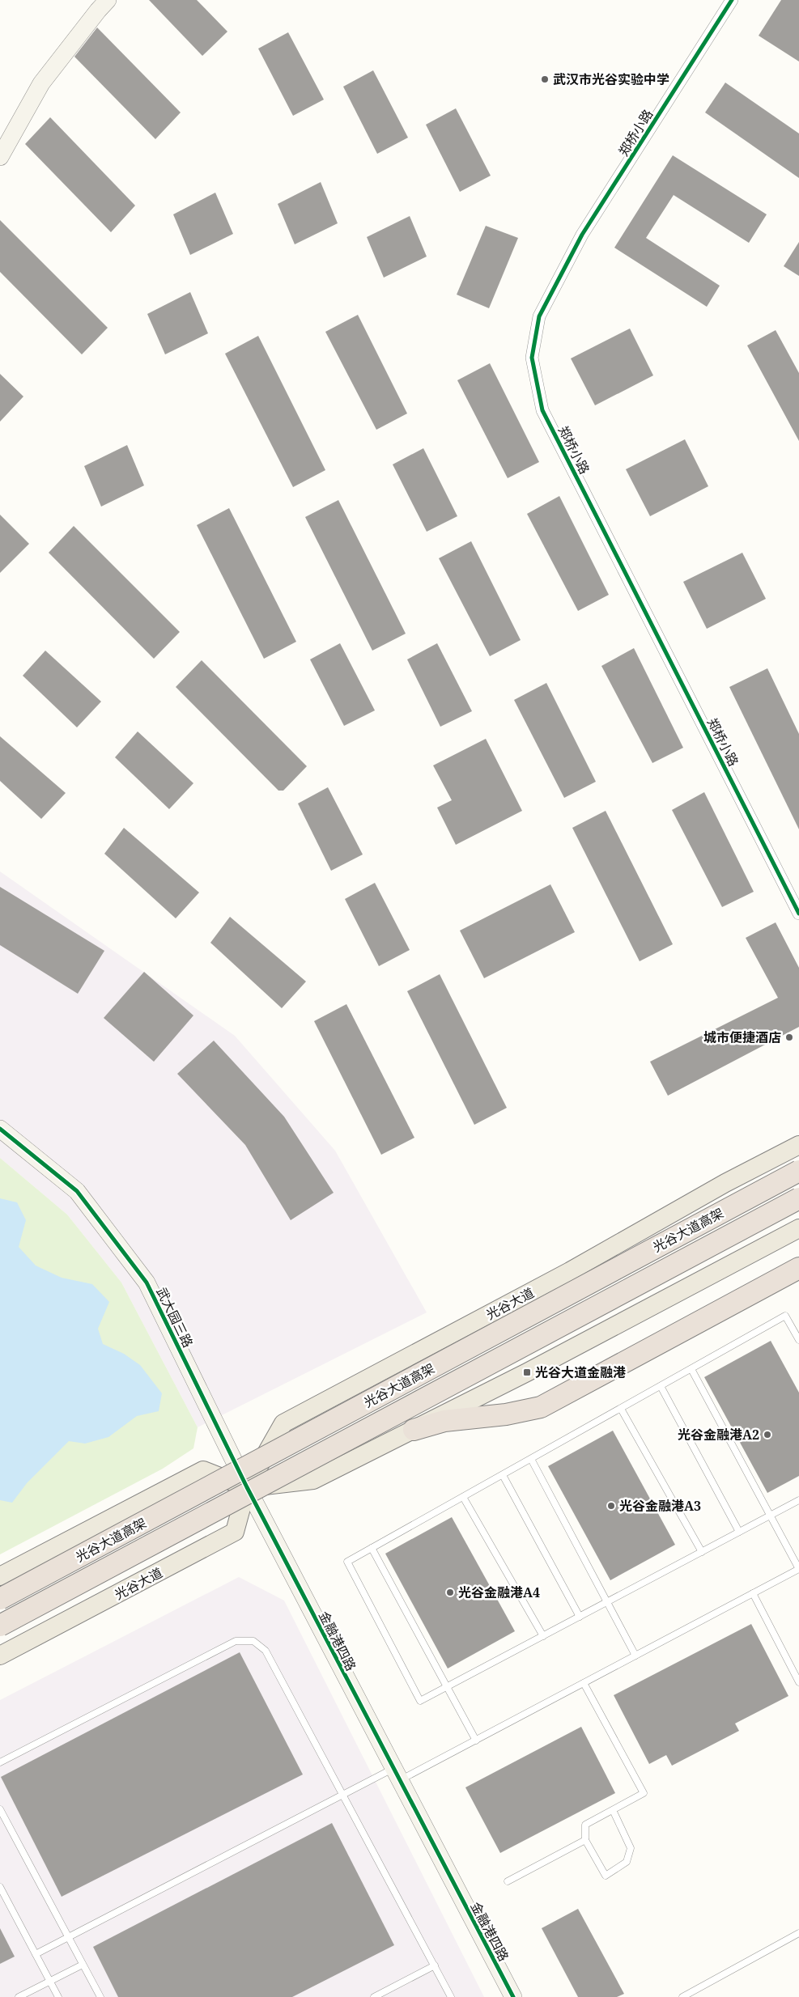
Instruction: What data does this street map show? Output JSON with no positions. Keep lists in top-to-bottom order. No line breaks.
{"streets":{"highway":["光谷大道高架"],"main road":["光谷大道"],"street":["郑桥小路","武大园三路","金融港四路"]},"crossings":[["光谷大道","武大园三路"],["光谷大道","金融港四路"],["武大园三路","金融港四路"]],"places":{"other":["武汉市光谷实验中学","城市便捷酒店","光谷金融港A2","光谷金融港A3","光谷金融港A4"],"transit":["光谷大道金融港"]}}
